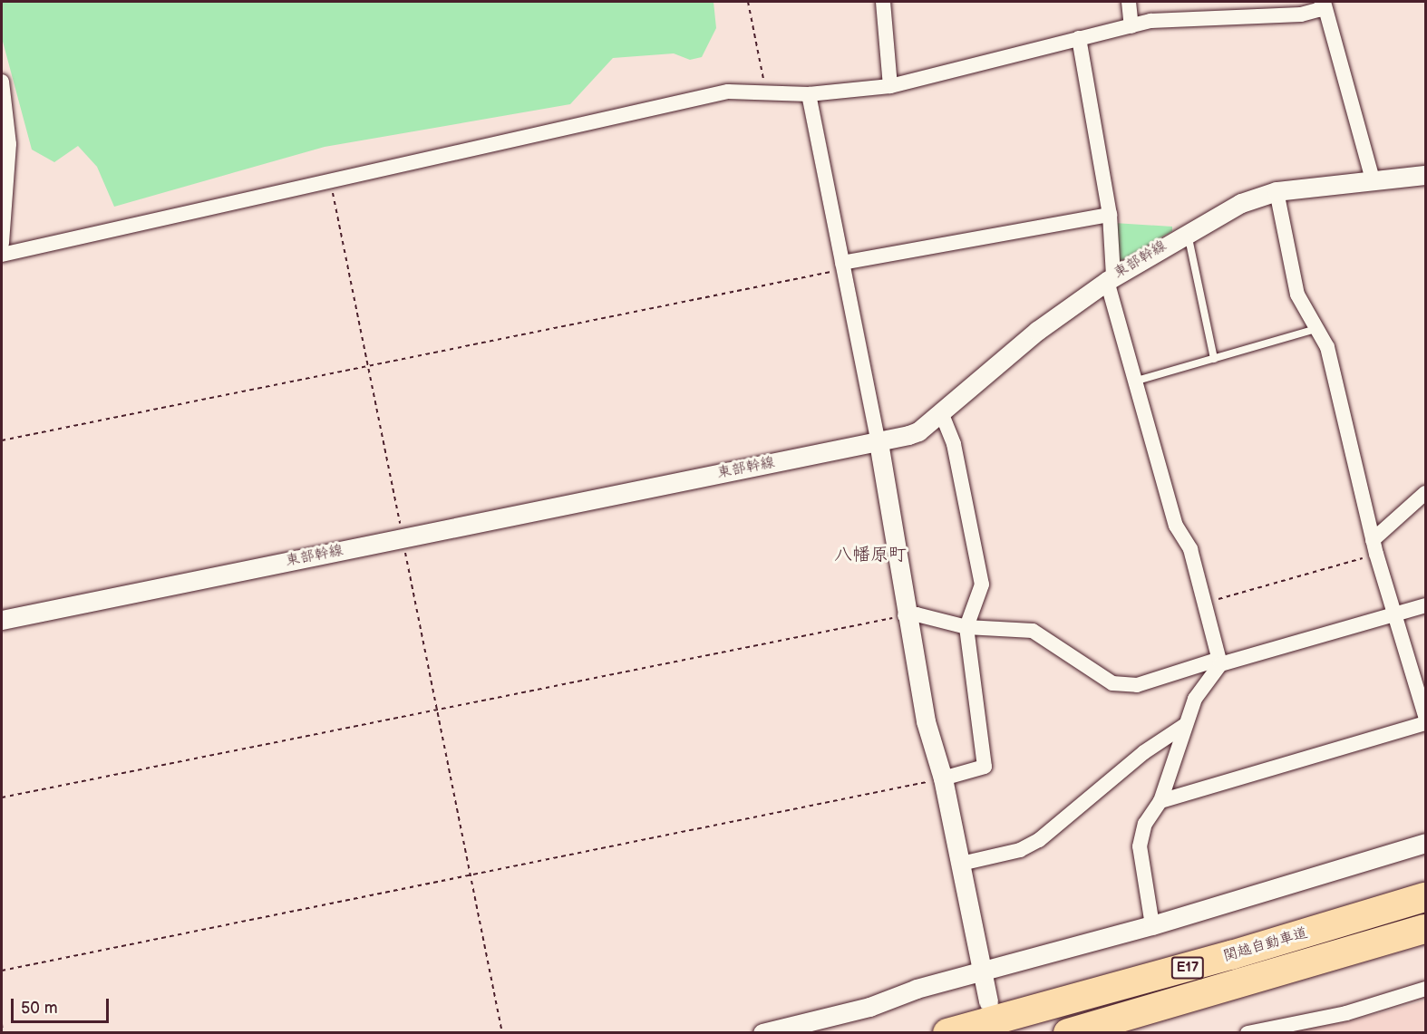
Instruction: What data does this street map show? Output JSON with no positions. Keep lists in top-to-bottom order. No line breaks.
{"streets":{"highway":["関越自動車道","E17"],"street":["東部幹線"]},"districts":["八幡原町"],"scale_bar":"50 m"}
